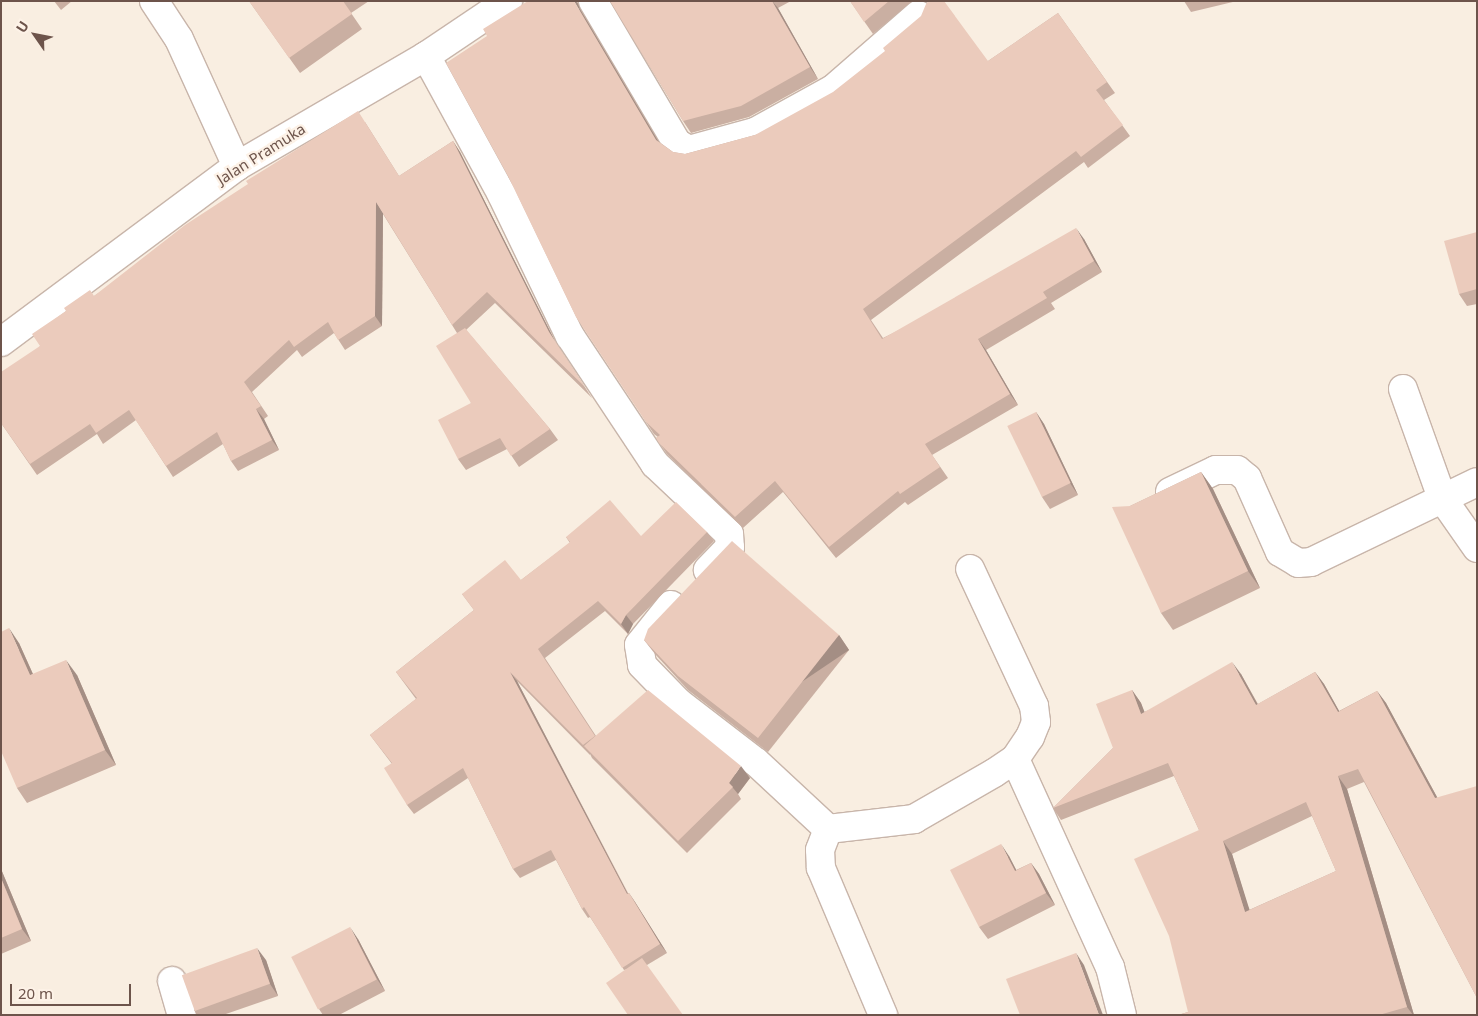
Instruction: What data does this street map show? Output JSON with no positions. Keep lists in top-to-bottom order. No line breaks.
{"streets":{"street":["Jalan Pramuka"]},"scale_bar":"20 m","north":"top left"}
